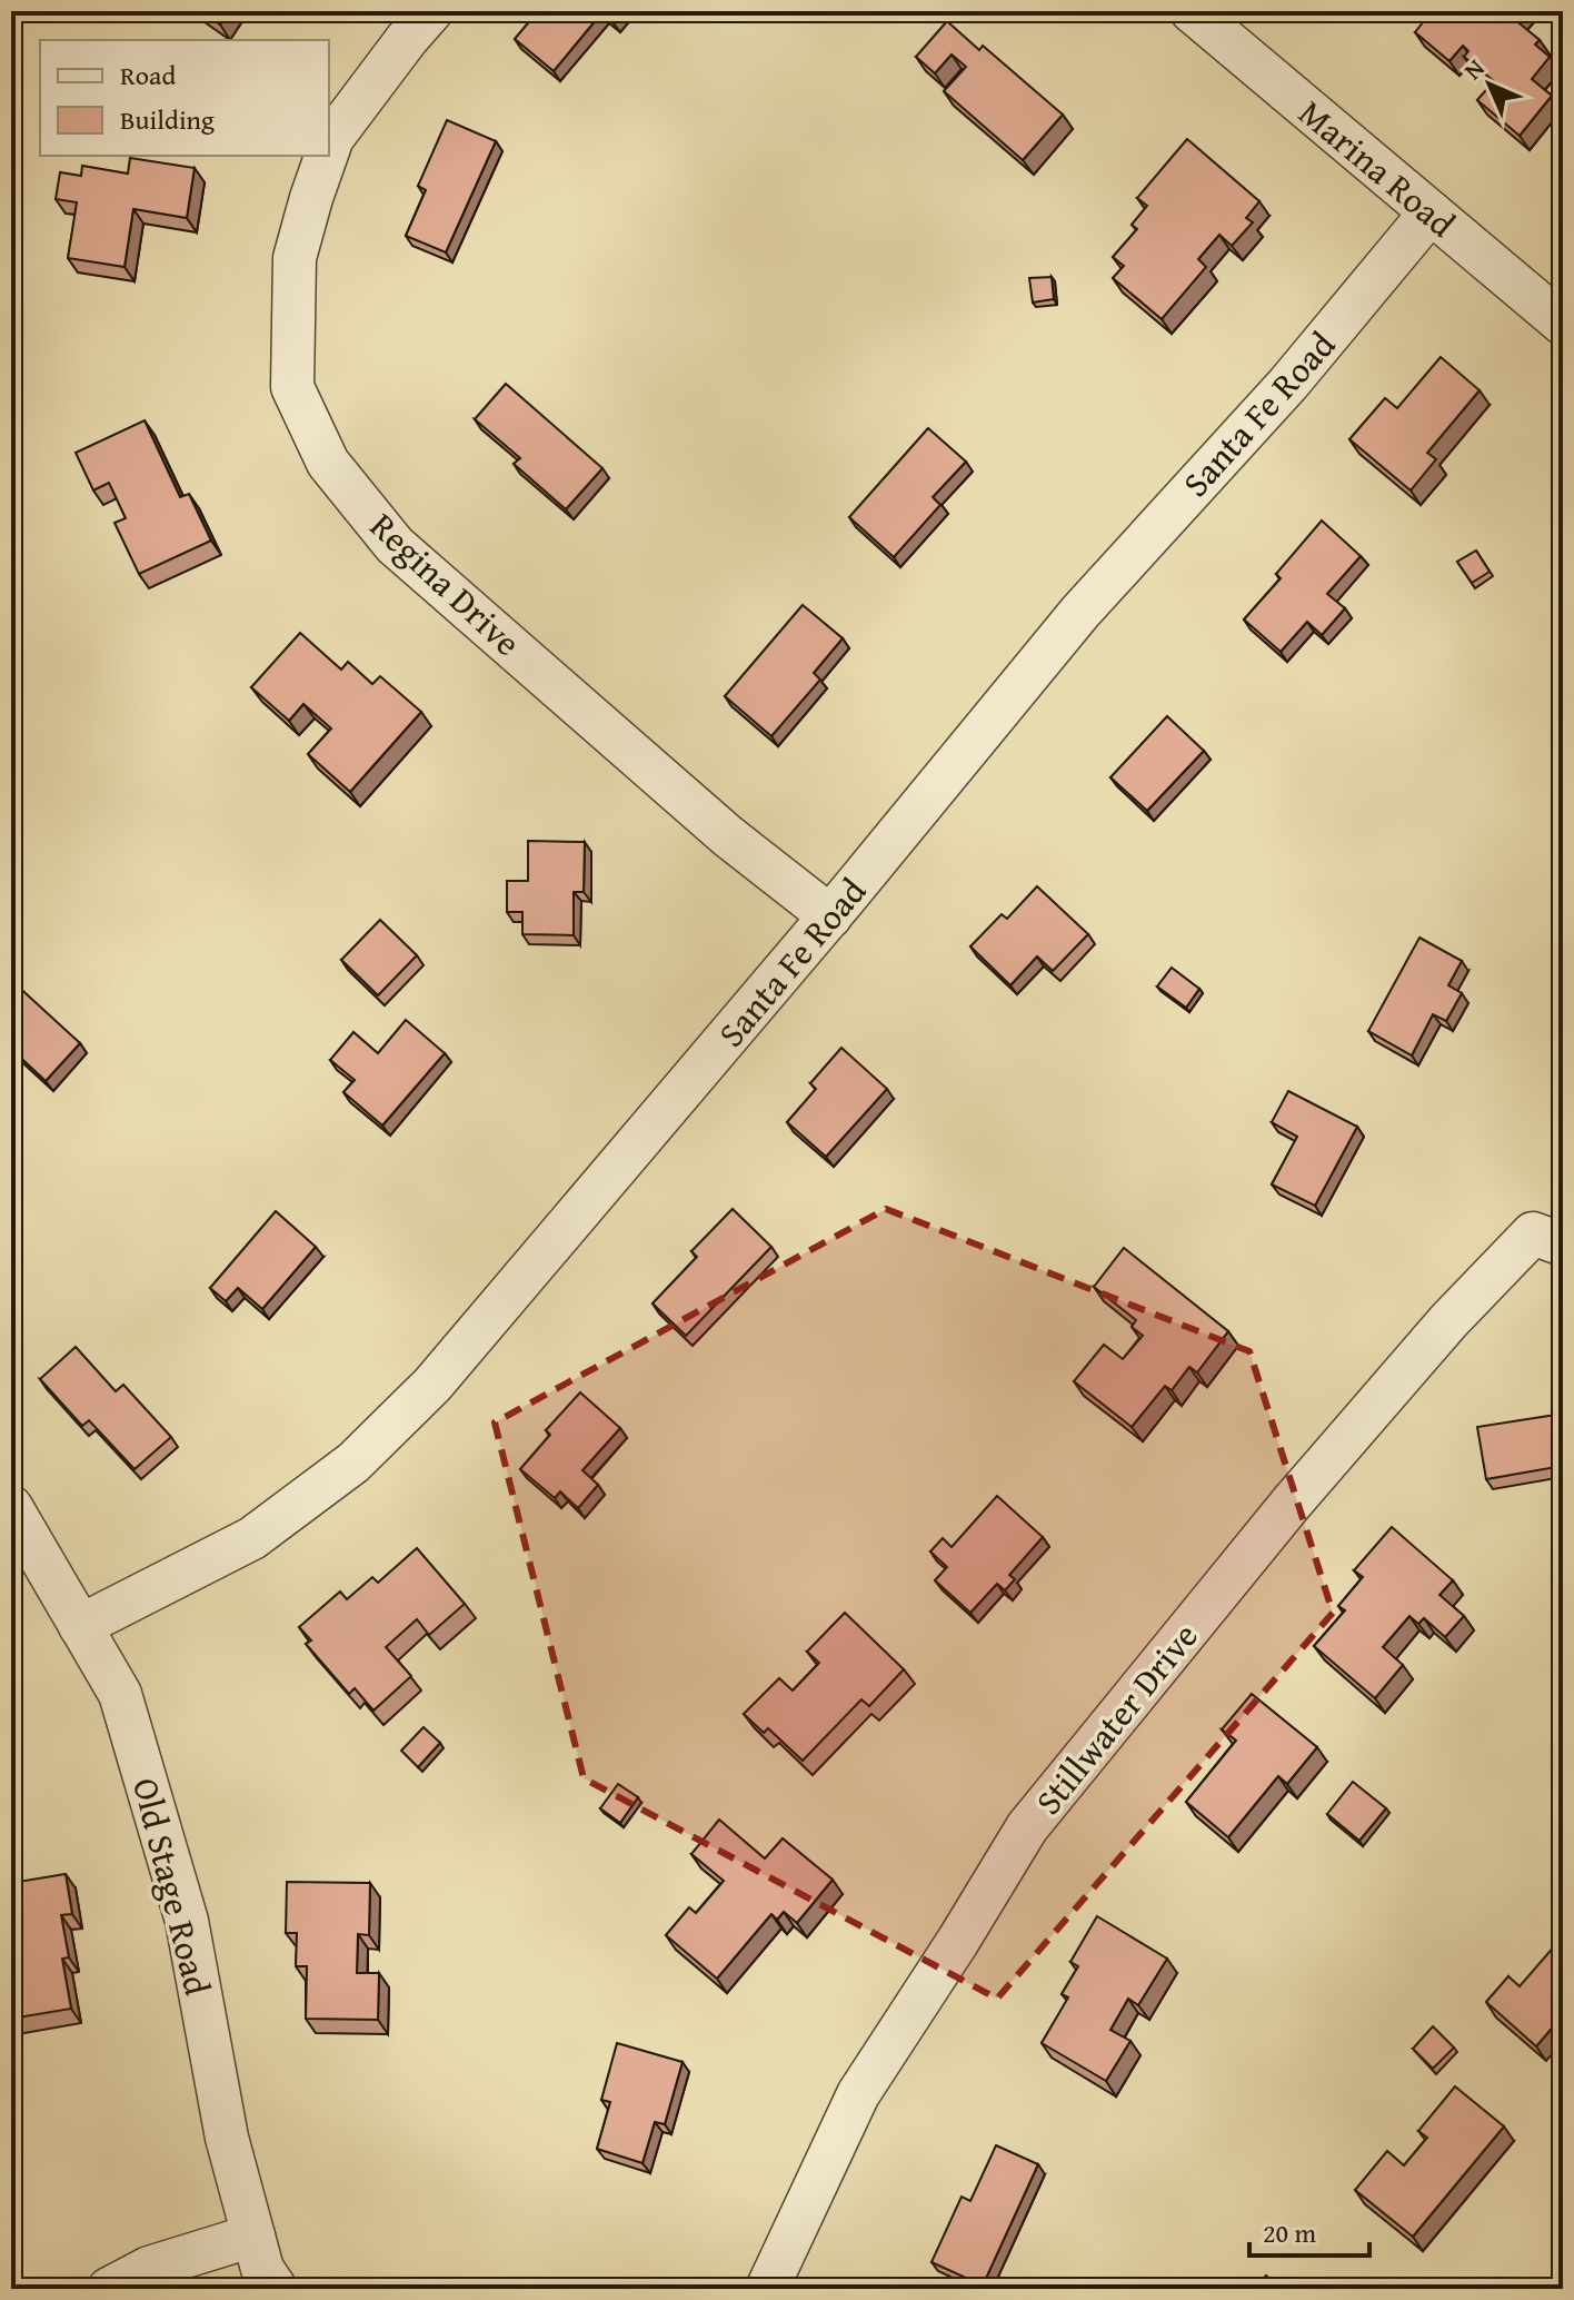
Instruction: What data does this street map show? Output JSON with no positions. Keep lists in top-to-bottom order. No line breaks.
{"streets":{"street":["Marina Road","Santa Fe Road","Regina Drive","Stillwater Drive","Old Stage Road"]},"crossings":[["Marina Road","Santa Fe Road"],["Santa Fe Road","Regina Drive"],["Santa Fe Road","Old Stage Road"]],"legend":["Road","Building"],"scale_bar":"20 m","north":"top left"}
